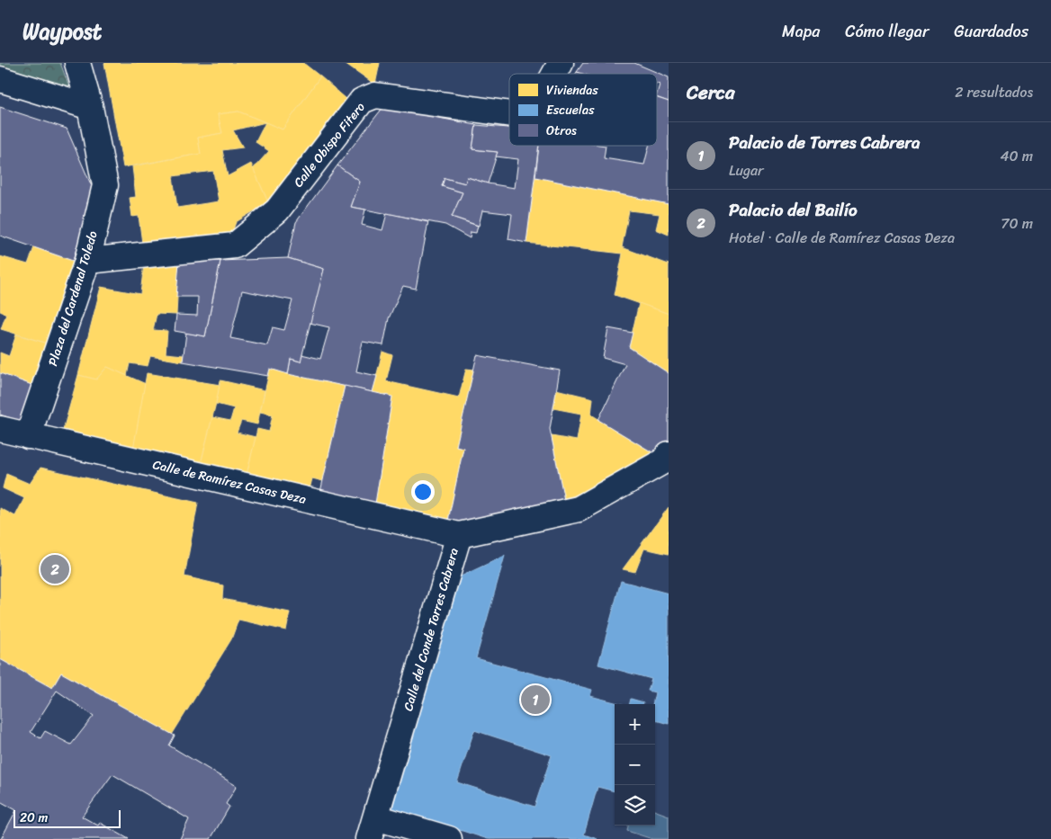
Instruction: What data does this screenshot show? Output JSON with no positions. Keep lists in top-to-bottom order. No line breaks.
{"streets":{"street":["Calle Obispo Fitero","Plaza del Cardenal Toledo","Calle de Ramírez Casas Deza","Calle del Conde Torres Cabrera"]},"crossings":[["Calle Obispo Fitero","Plaza del Cardenal Toledo"],["Plaza del Cardenal Toledo","Calle de Ramírez Casas Deza"],["Calle de Ramírez Casas Deza","Calle del Conde Torres Cabrera"]],"legend":["Viviendas","Escuelas","Otros"],"scale_bar":"20 m","page":{"header":"Waypost","nav":["Mapa","Cómo llegar","Guardados"],"heading":["Cerca","2 resultados"],"list":[{"mark":"1","name":"Palacio de Torres Cabrera","note":"Lugar","value":"40 m"},{"mark":"2","name":"Palacio del Bailío","note":"Hotel · Calle de Ramírez Casas Deza","value":"70 m"}],"pins":["2","1"],"map_buttons":["+","−"],"scale":"20 m"}}
